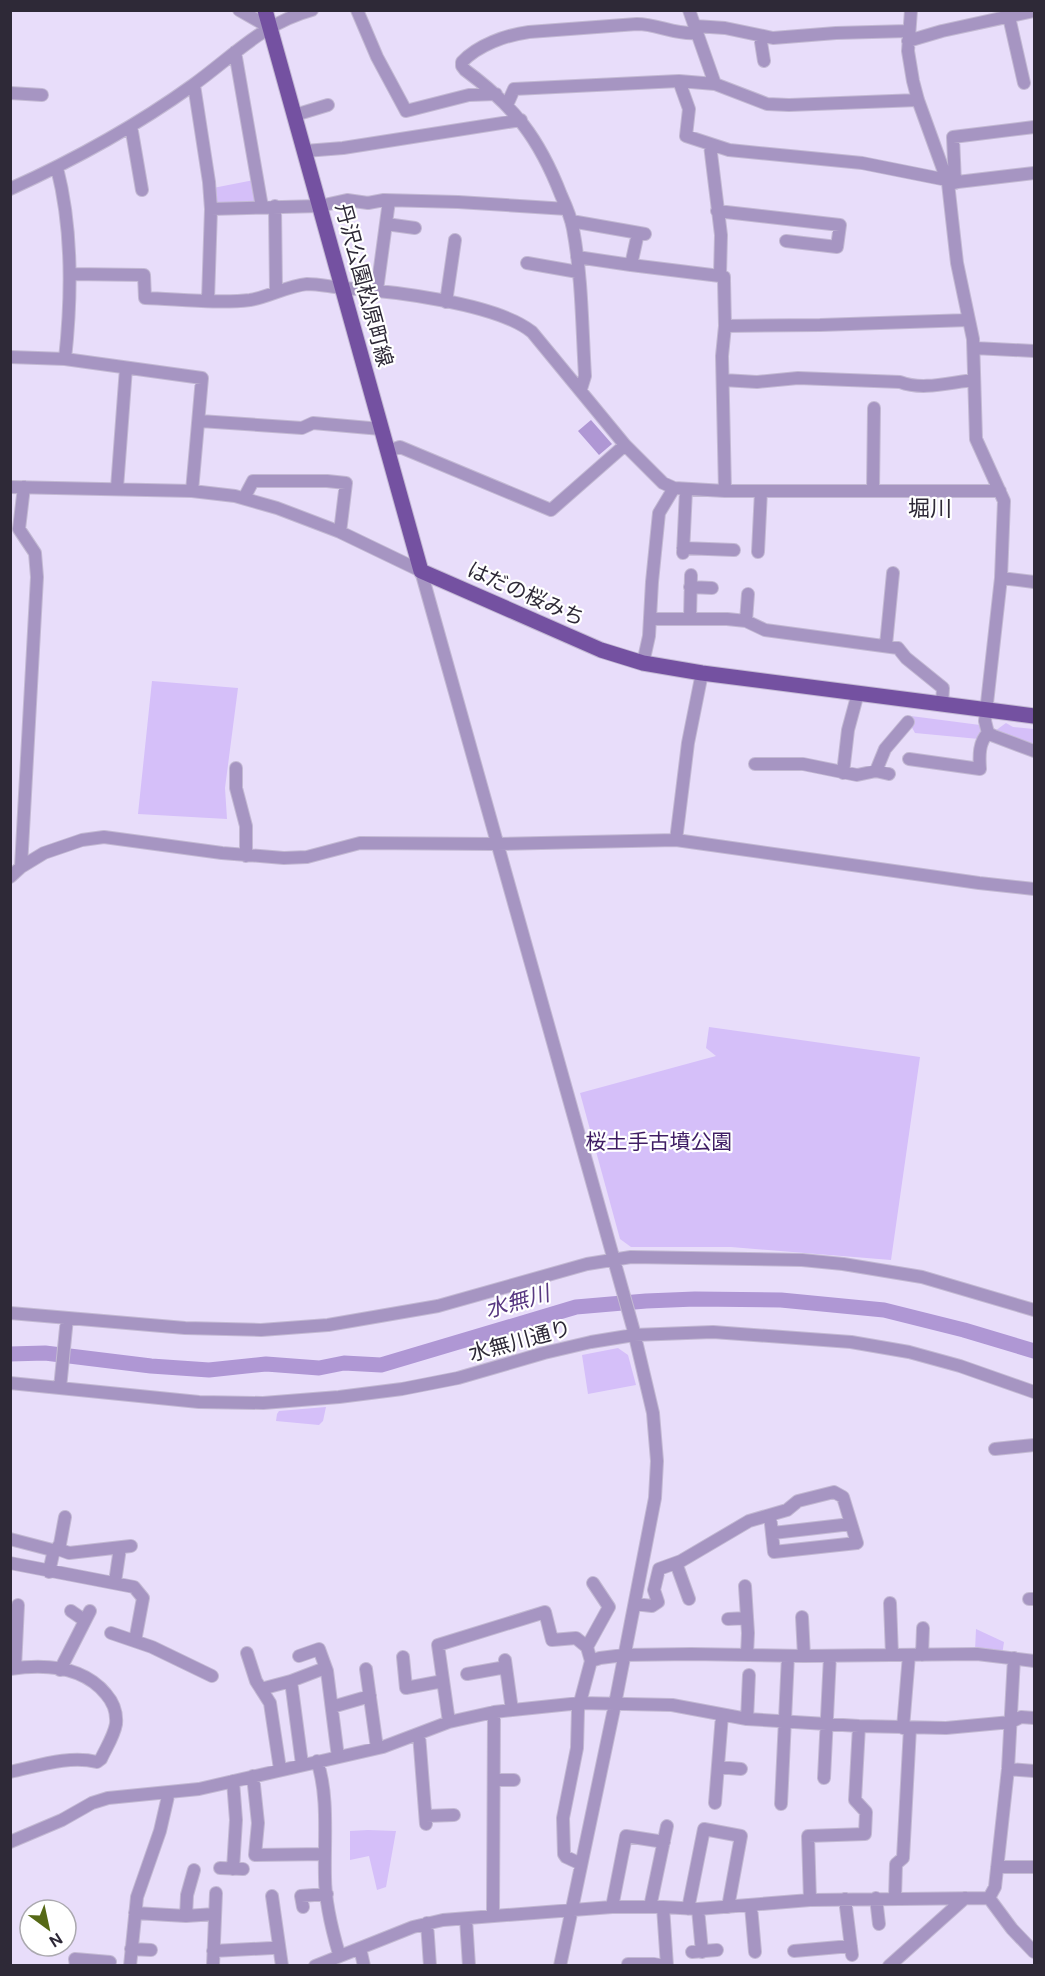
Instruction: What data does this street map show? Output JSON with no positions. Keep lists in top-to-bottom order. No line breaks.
{"streets":{"main road":["丹沢公園松原町線","はだの桜みち"],"street":["水無川通り"]},"crossings":[["丹沢公園松原町線","はだの桜みち"]],"districts":["堀川"],"water":["水無川"],"parks":["桜土手古墳公園"],"north":"bottom right"}
